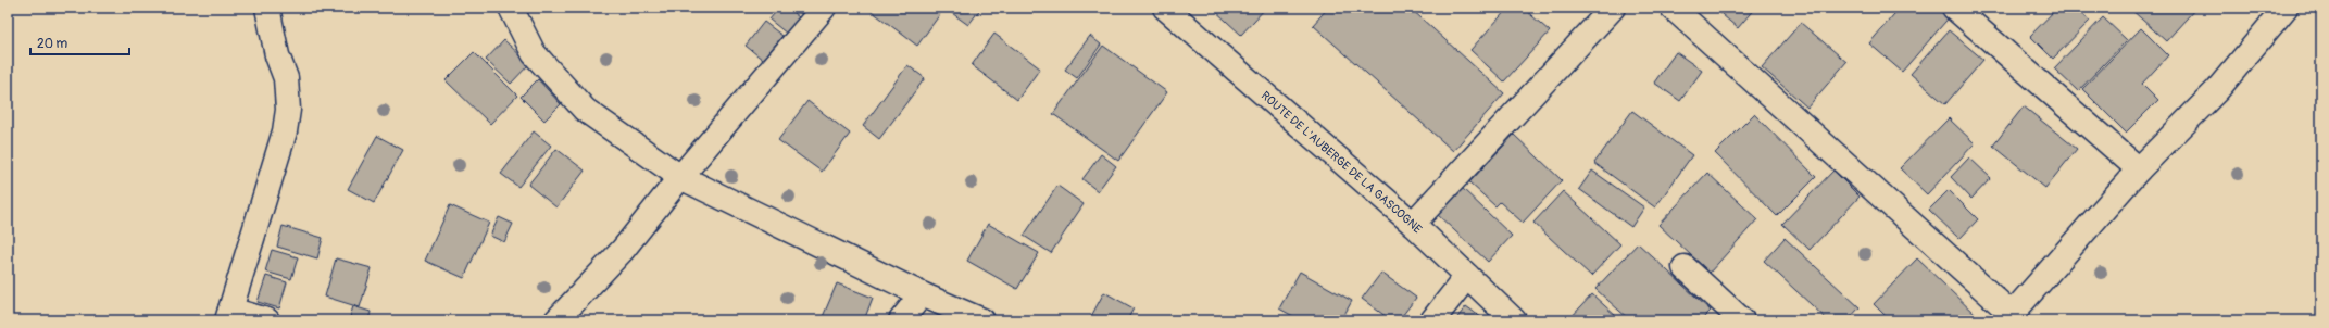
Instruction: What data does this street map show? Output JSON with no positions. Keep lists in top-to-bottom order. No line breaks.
{"streets":{"street":["ROUTE DE L'AUBERGE DE LA GASCOGNE"]},"scale_bar":"20 m"}
